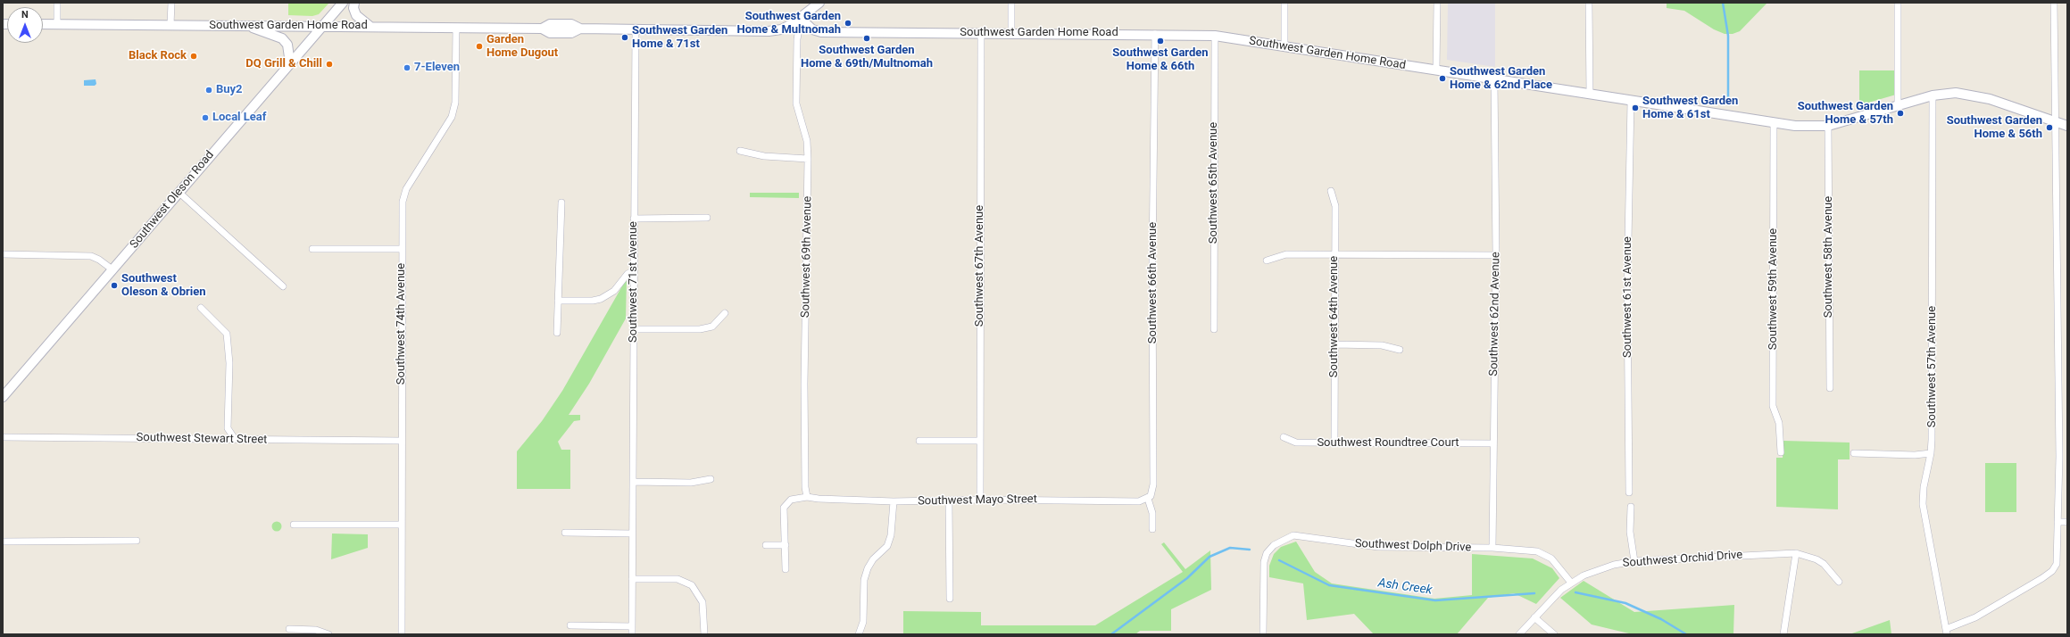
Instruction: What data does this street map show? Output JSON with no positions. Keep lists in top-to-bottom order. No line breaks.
{"streets":{"main road":["Southwest Garden Home Road","Southwest Oleson Road"],"street":["Southwest 65th Avenue","Southwest 69th Avenue","Southwest 58th Avenue","Southwest 67th Avenue","Southwest 71st Avenue","Southwest 66th Avenue","Southwest 59th Avenue","Southwest 61st Avenue","Southwest 62nd Avenue","Southwest 64th Avenue","Southwest 74th Avenue","Southwest 57th Avenue","Southwest Stewart Street","Southwest Roundtree Court","Southwest Mayo Street","Southwest Dolph Drive","Southwest Orchid Drive"]},"crossings":[["Southwest Garden Home Road","Southwest 65th Avenue"],["Southwest Garden Home Road","Southwest Oleson Road"],["Southwest Garden Home Road","Southwest 69th Avenue"],["Southwest Garden Home Road","Southwest 58th Avenue"],["Southwest Garden Home Road","Southwest 67th Avenue"],["Southwest Garden Home Road","Southwest 71st Avenue"],["Southwest Garden Home Road","Southwest 66th Avenue"],["Southwest Garden Home Road","Southwest 59th Avenue"],["Southwest Garden Home Road","Southwest 61st Avenue"],["Southwest Garden Home Road","Southwest 62nd Avenue"],["Southwest Garden Home Road","Southwest 74th Avenue"],["Southwest Garden Home Road","Southwest 57th Avenue"],["Southwest 69th Avenue","Southwest Mayo Street"],["Southwest 67th Avenue","Southwest Mayo Street"],["Southwest 66th Avenue","Southwest Mayo Street"],["Southwest 62nd Avenue","Southwest Roundtree Court"],["Southwest 62nd Avenue","Southwest Dolph Drive"],["Southwest 64th Avenue","Southwest Roundtree Court"],["Southwest 74th Avenue","Southwest Stewart Street"],["Southwest Dolph Drive","Southwest Orchid Drive"]],"water":["Ash Creek"],"places":["Southwest Garden Home & Multnomah","Southwest Garden Home & 71st","Southwest Garden Home & 69th/Multnomah","Southwest Garden Home & 66th","Garden Home Dugout","Black Rock","DQ Grill & Chill","7-Eleven","Southwest Garden Home & 62nd Place","Buy2","Southwest Garden Home & 61st","Southwest Garden Home & 57th","Local Leaf","Southwest Garden Home & 56th","Southwest Oleson & Obrien"],"north":"top"}
